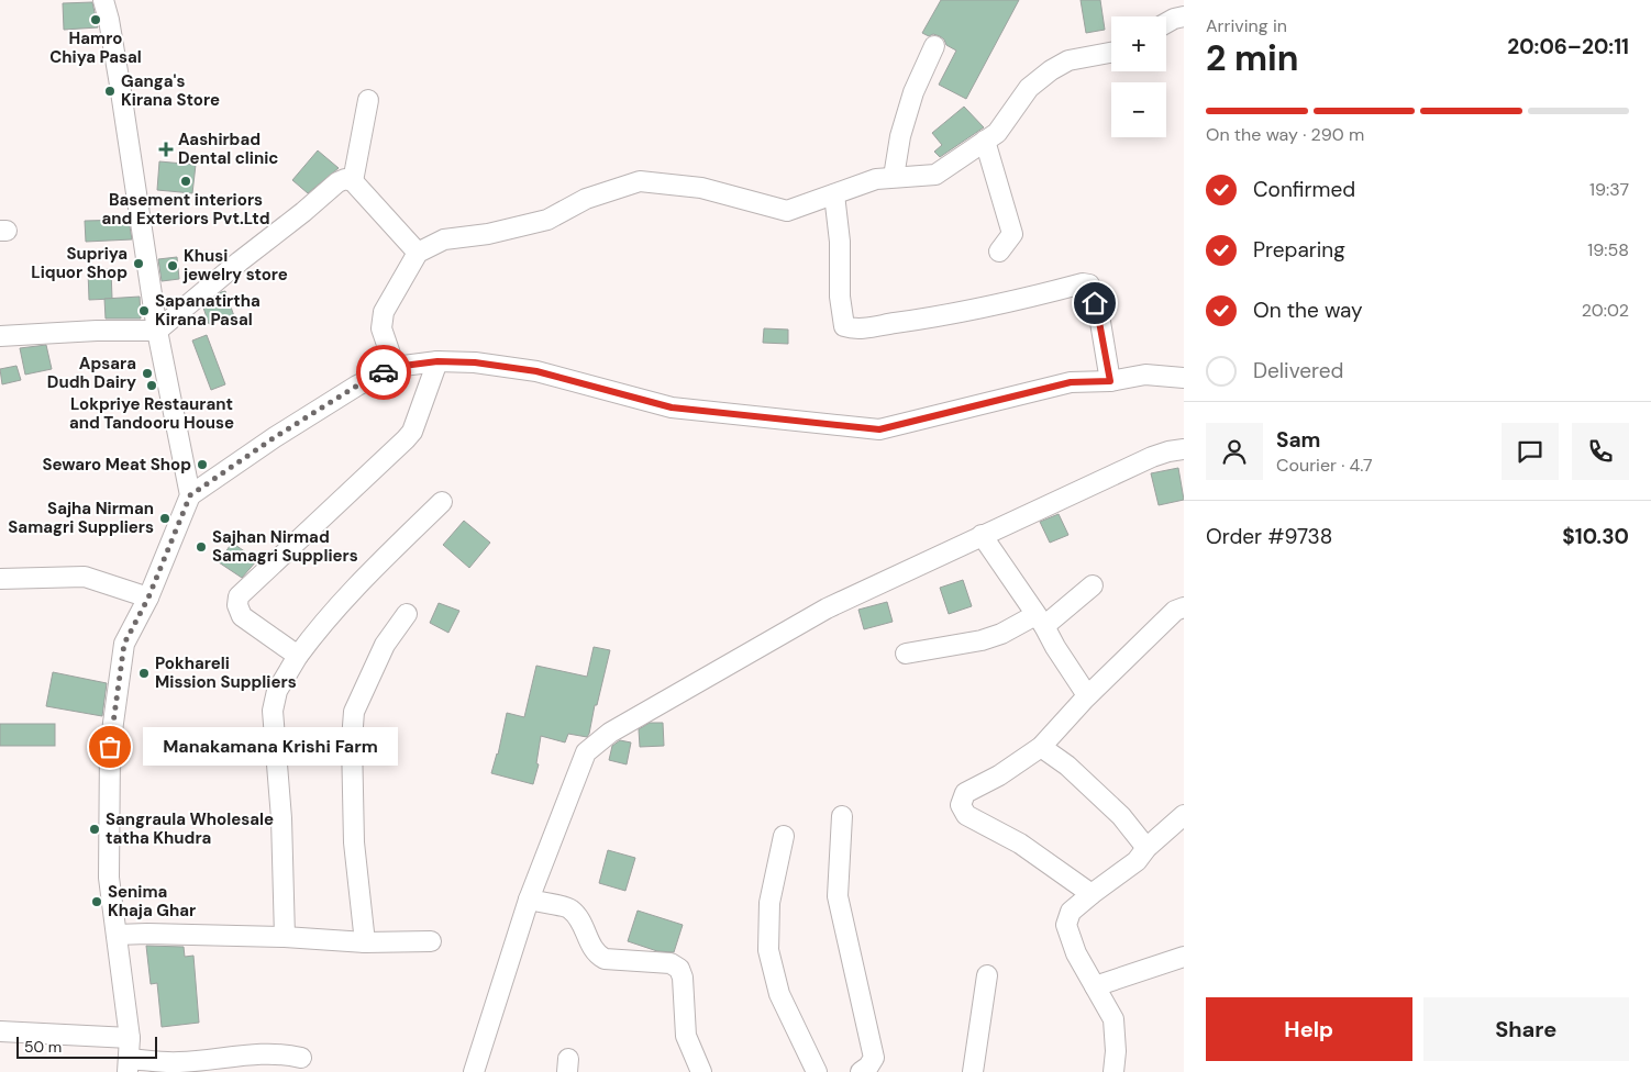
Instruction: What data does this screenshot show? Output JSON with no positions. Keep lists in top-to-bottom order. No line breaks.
{"places":{"other":["Hamro Chiya Pasal","Ganga's Kirana Store","Basement interiors and Exteriors Pvt.Ltd","Supriya Liquor Shop","Khusi jewelry store","Sapanatirtha Kirana Pasal","Apsara Dudh Dairy","Lokpriye Restaurant and Tandooru House","Sewaro Meat Shop","Sajha Nirman Samagri Suppliers","Sajhan Nirmad Samagri Suppliers","Pokhareli Mission Suppliers","Manakamana Krishi Farm","Sangraula Wholesale tatha Khudra","Senima Khaja Ghar"],"health":["Aashirbad Dental clinic"]},"scale_bar":"50 m","page":{"heading":["2 min","Arriving in","20:06–20:11"],"panel":["Sam","Courier · 4.7","Order #9738","$10.30"],"map_buttons":["+","−"],"bar":"On the way · 290 m","list":[["Confirmed","19:37"],["Preparing","19:58"],["On the way","20:02"],"Delivered"],"bubble":"Manakamana Krishi Farm","buttons":["Help","Share"],"scale":"50 m"}}
